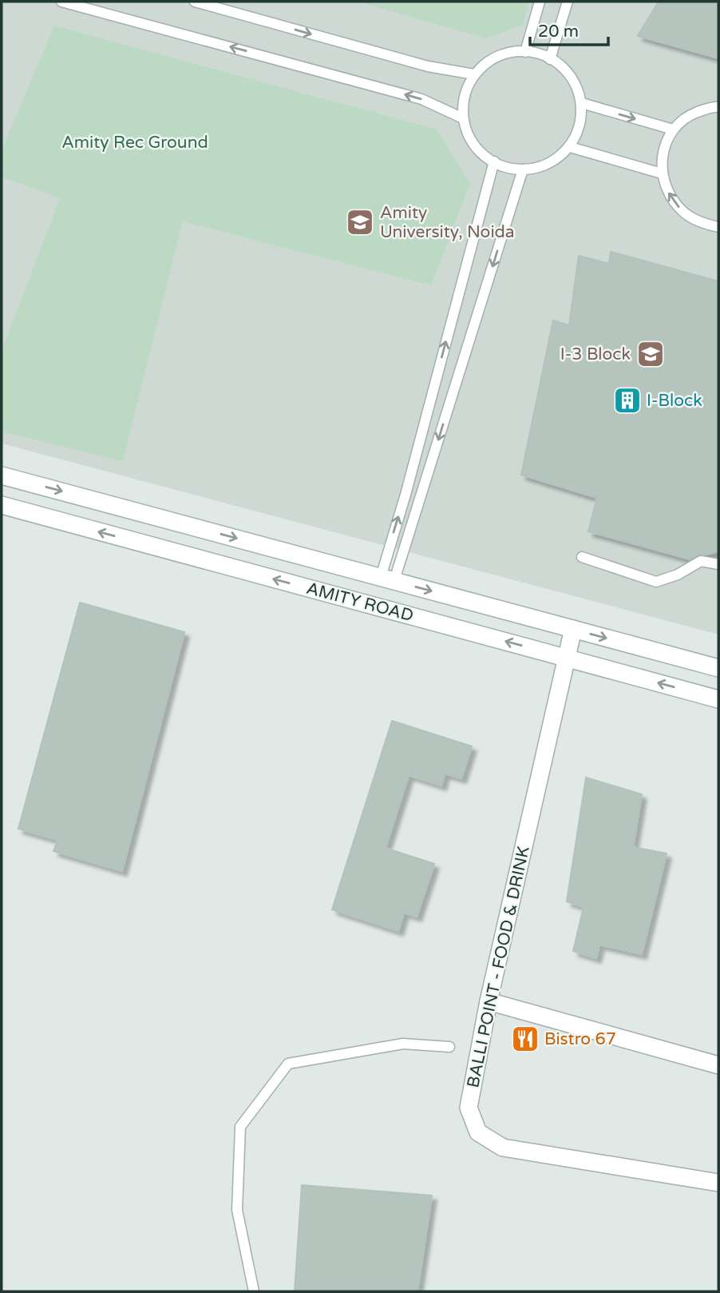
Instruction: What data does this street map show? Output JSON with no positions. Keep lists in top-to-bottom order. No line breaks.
{"streets":{"street":["AMITY ROAD","BALLI POINT - FOOD & DRINK"]},"crossings":[["AMITY ROAD","BALLI POINT - FOOD & DRINK"]],"parks":["Amity Rec Ground"],"places":{"school or university":["Amity University, Noida","I-3 Block"],"building":["I-Block"],"restaurant":["Bistro 67"]},"scale_bar":"20 m"}
